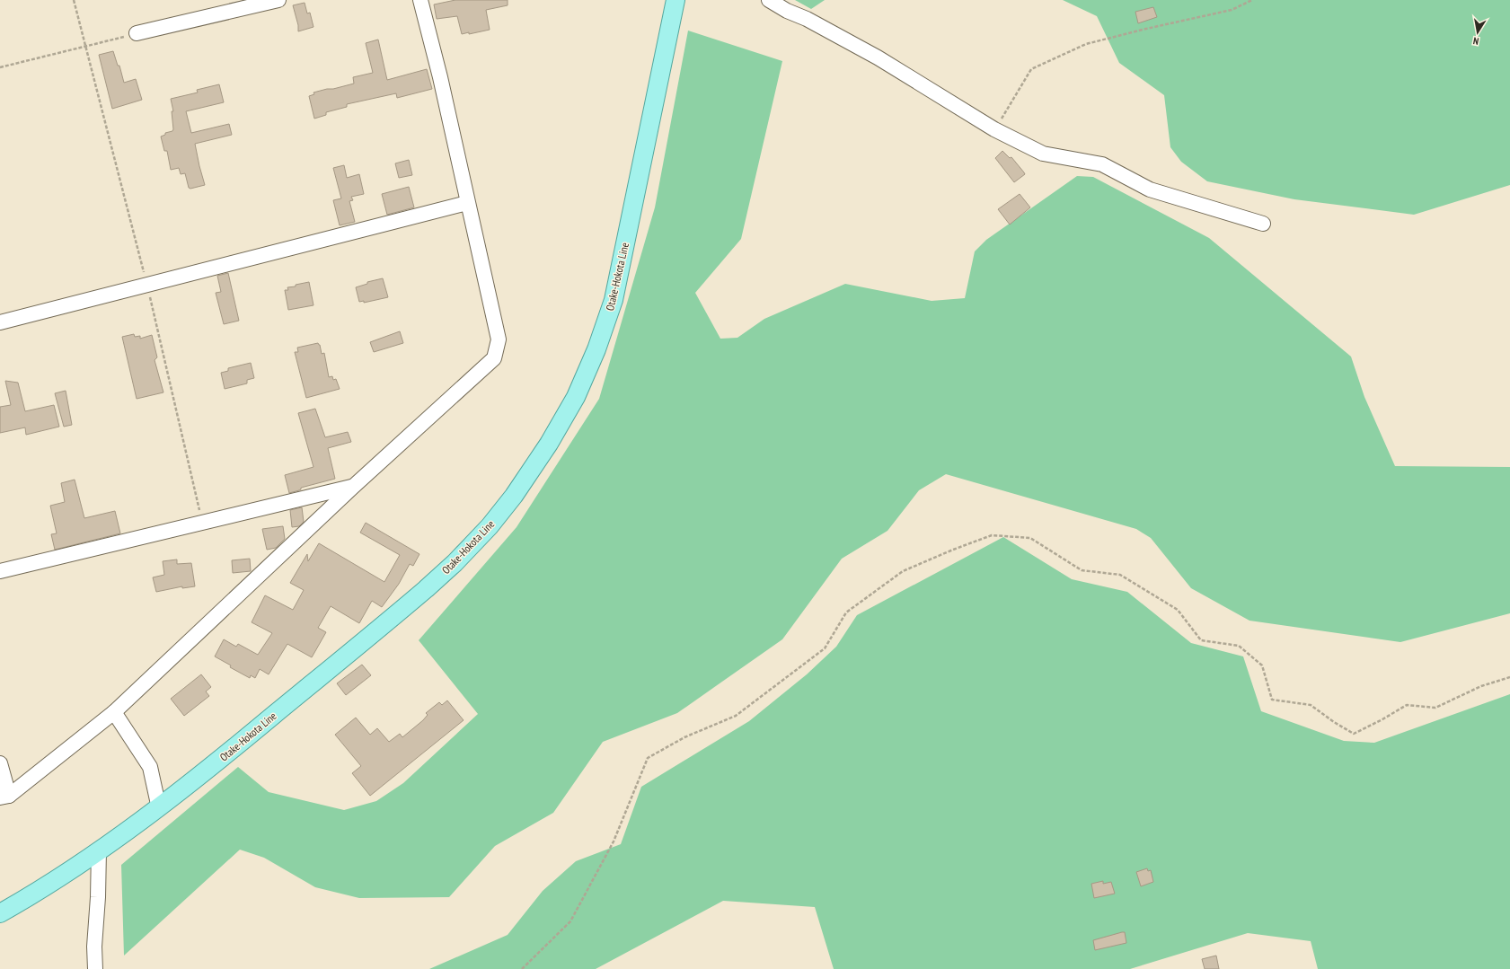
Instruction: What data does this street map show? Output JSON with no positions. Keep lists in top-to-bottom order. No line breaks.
{"streets":{"main road":["Otake-Hokota Line"]},"north":"bottom"}
